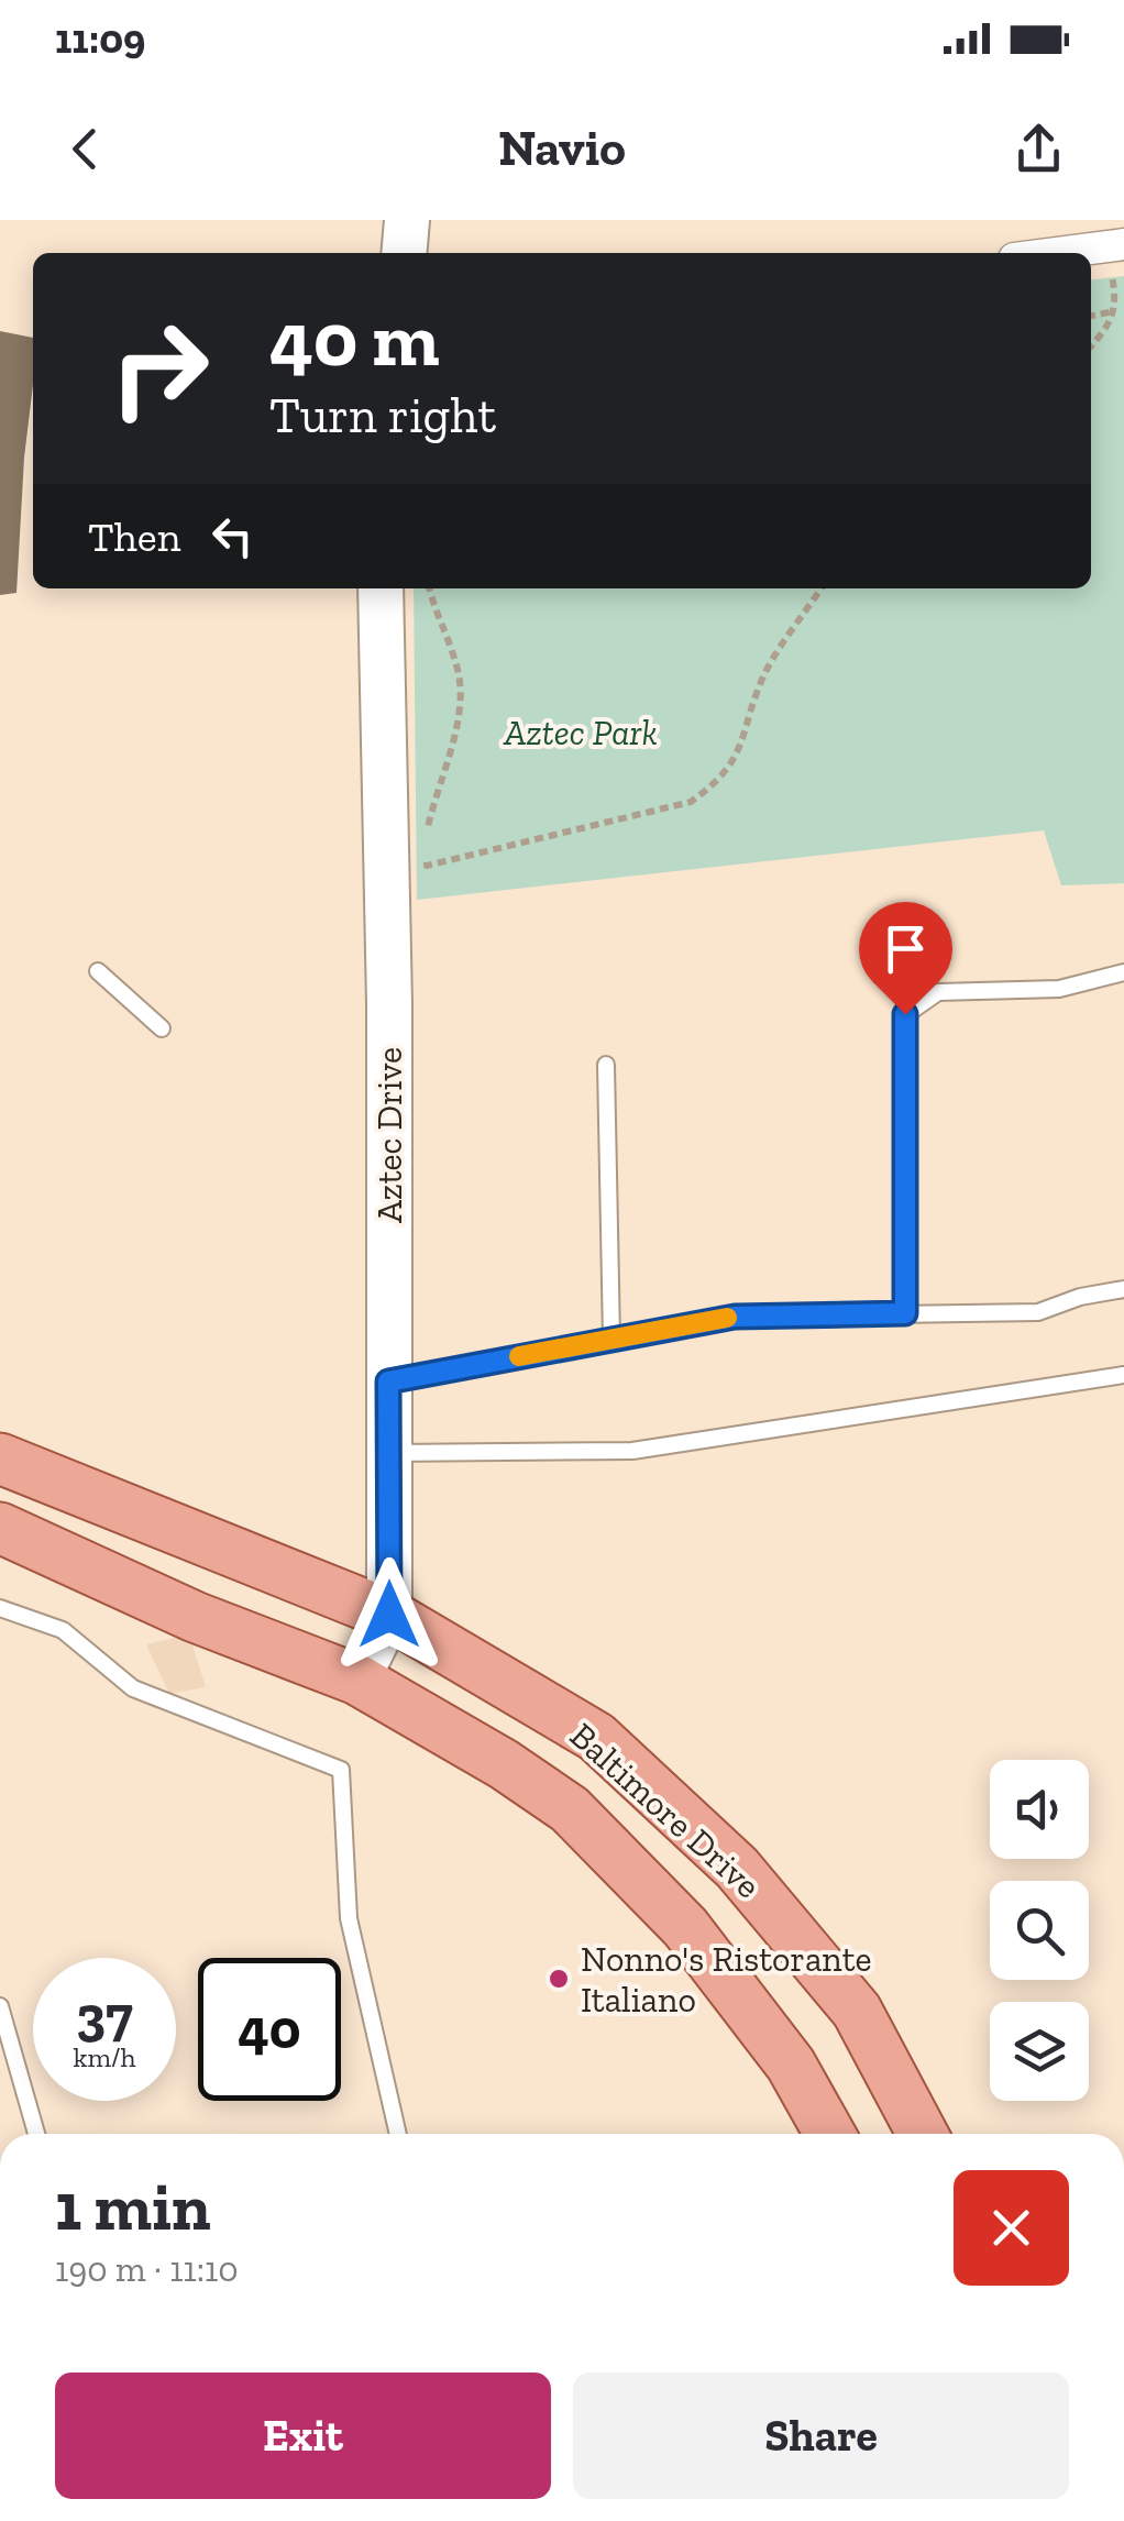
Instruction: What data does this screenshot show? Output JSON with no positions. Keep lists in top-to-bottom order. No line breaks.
{"streets":{"main road":["Baltimore Drive"],"street":["Aztec Drive"]},"crossings":[["Aztec Drive","Baltimore Drive"]],"parks":["Aztec Park"],"places":["Nonno's Ristorante Italiano"],"page":{"status":"11:09","header":"Navio","turn":["40 m","Turn right"],"then":"Then","speed":"37 km/h","limit":"40","heading":["1 min","190 m · 11:10"],"buttons":["Exit","Share"]}}
